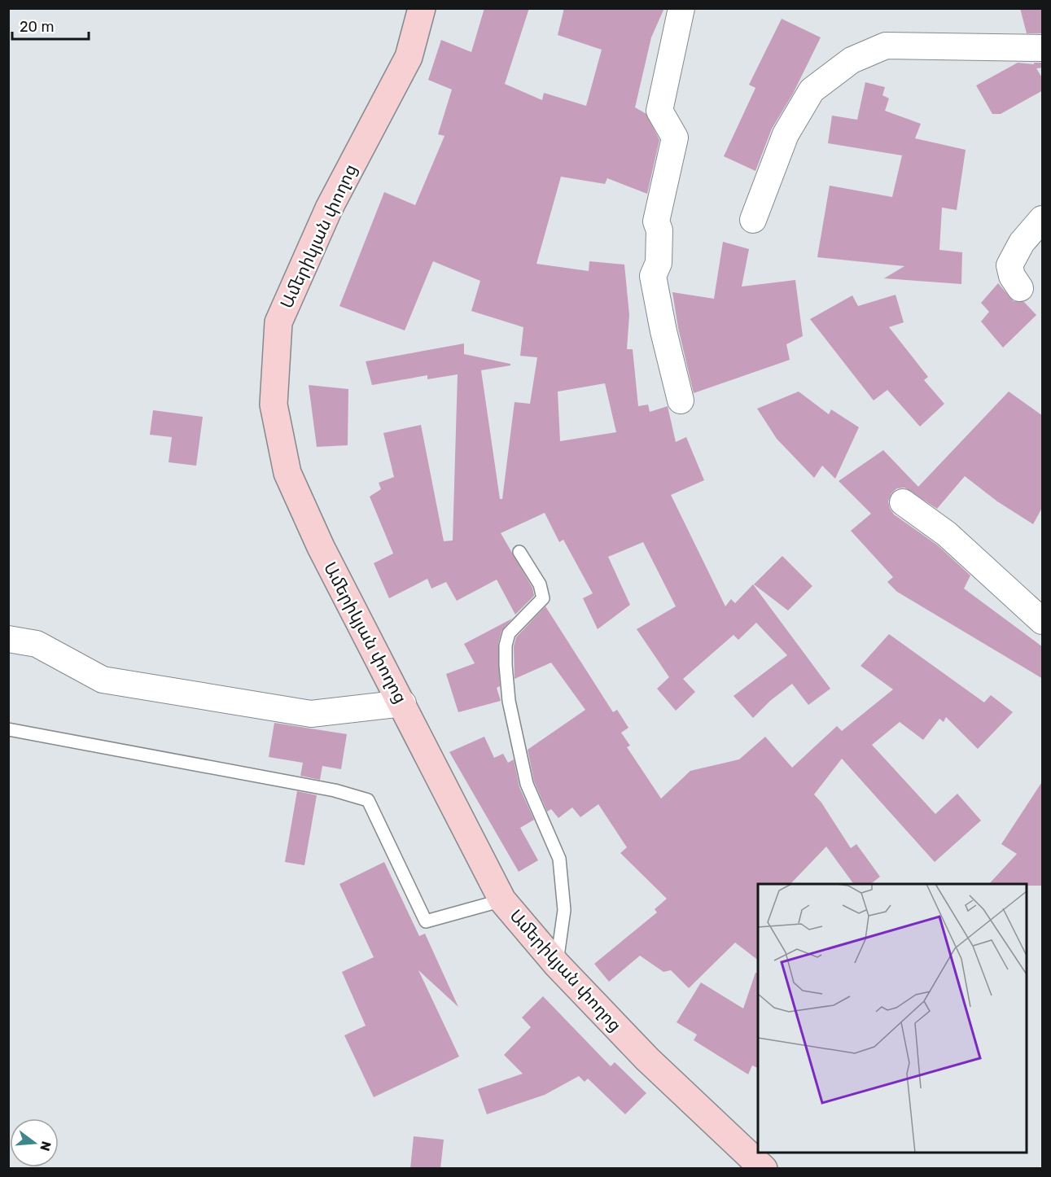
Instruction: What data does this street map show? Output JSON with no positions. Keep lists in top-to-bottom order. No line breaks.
{"streets":{"street":["Ամերիկյան փողոց"]},"scale_bar":"20 m","north":"right"}
